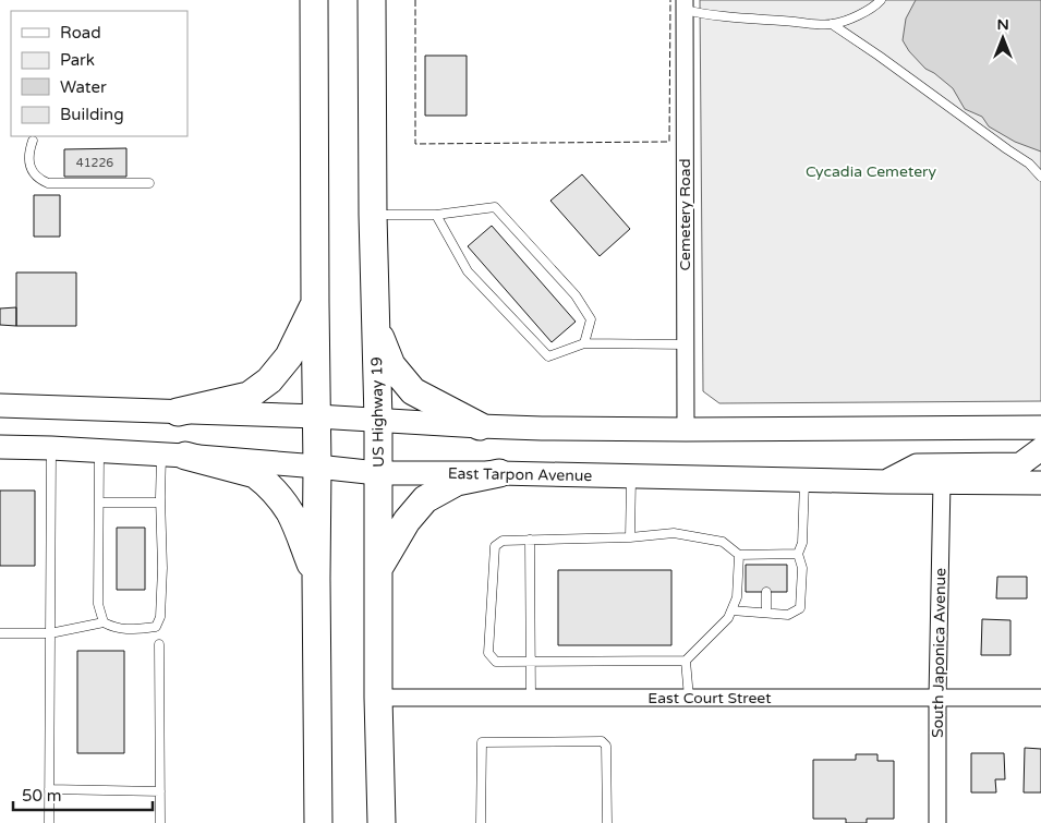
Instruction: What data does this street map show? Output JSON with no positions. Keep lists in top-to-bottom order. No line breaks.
{"streets":{"highway":["US Highway 19"],"main road":["East Tarpon Avenue"],"street":["Cemetery Road","South Japonica Avenue","East Court Street"]},"crossings":[["US Highway 19","East Tarpon Avenue"],["US Highway 19","East Court Street"],["East Tarpon Avenue","South Japonica Avenue"],["South Japonica Avenue","East Court Street"]],"parks":["Cycadia Cemetery"],"house_numbers":["41226"],"legend":["Road","Park","Water","Building"],"scale_bar":"50 m","north":"top"}
